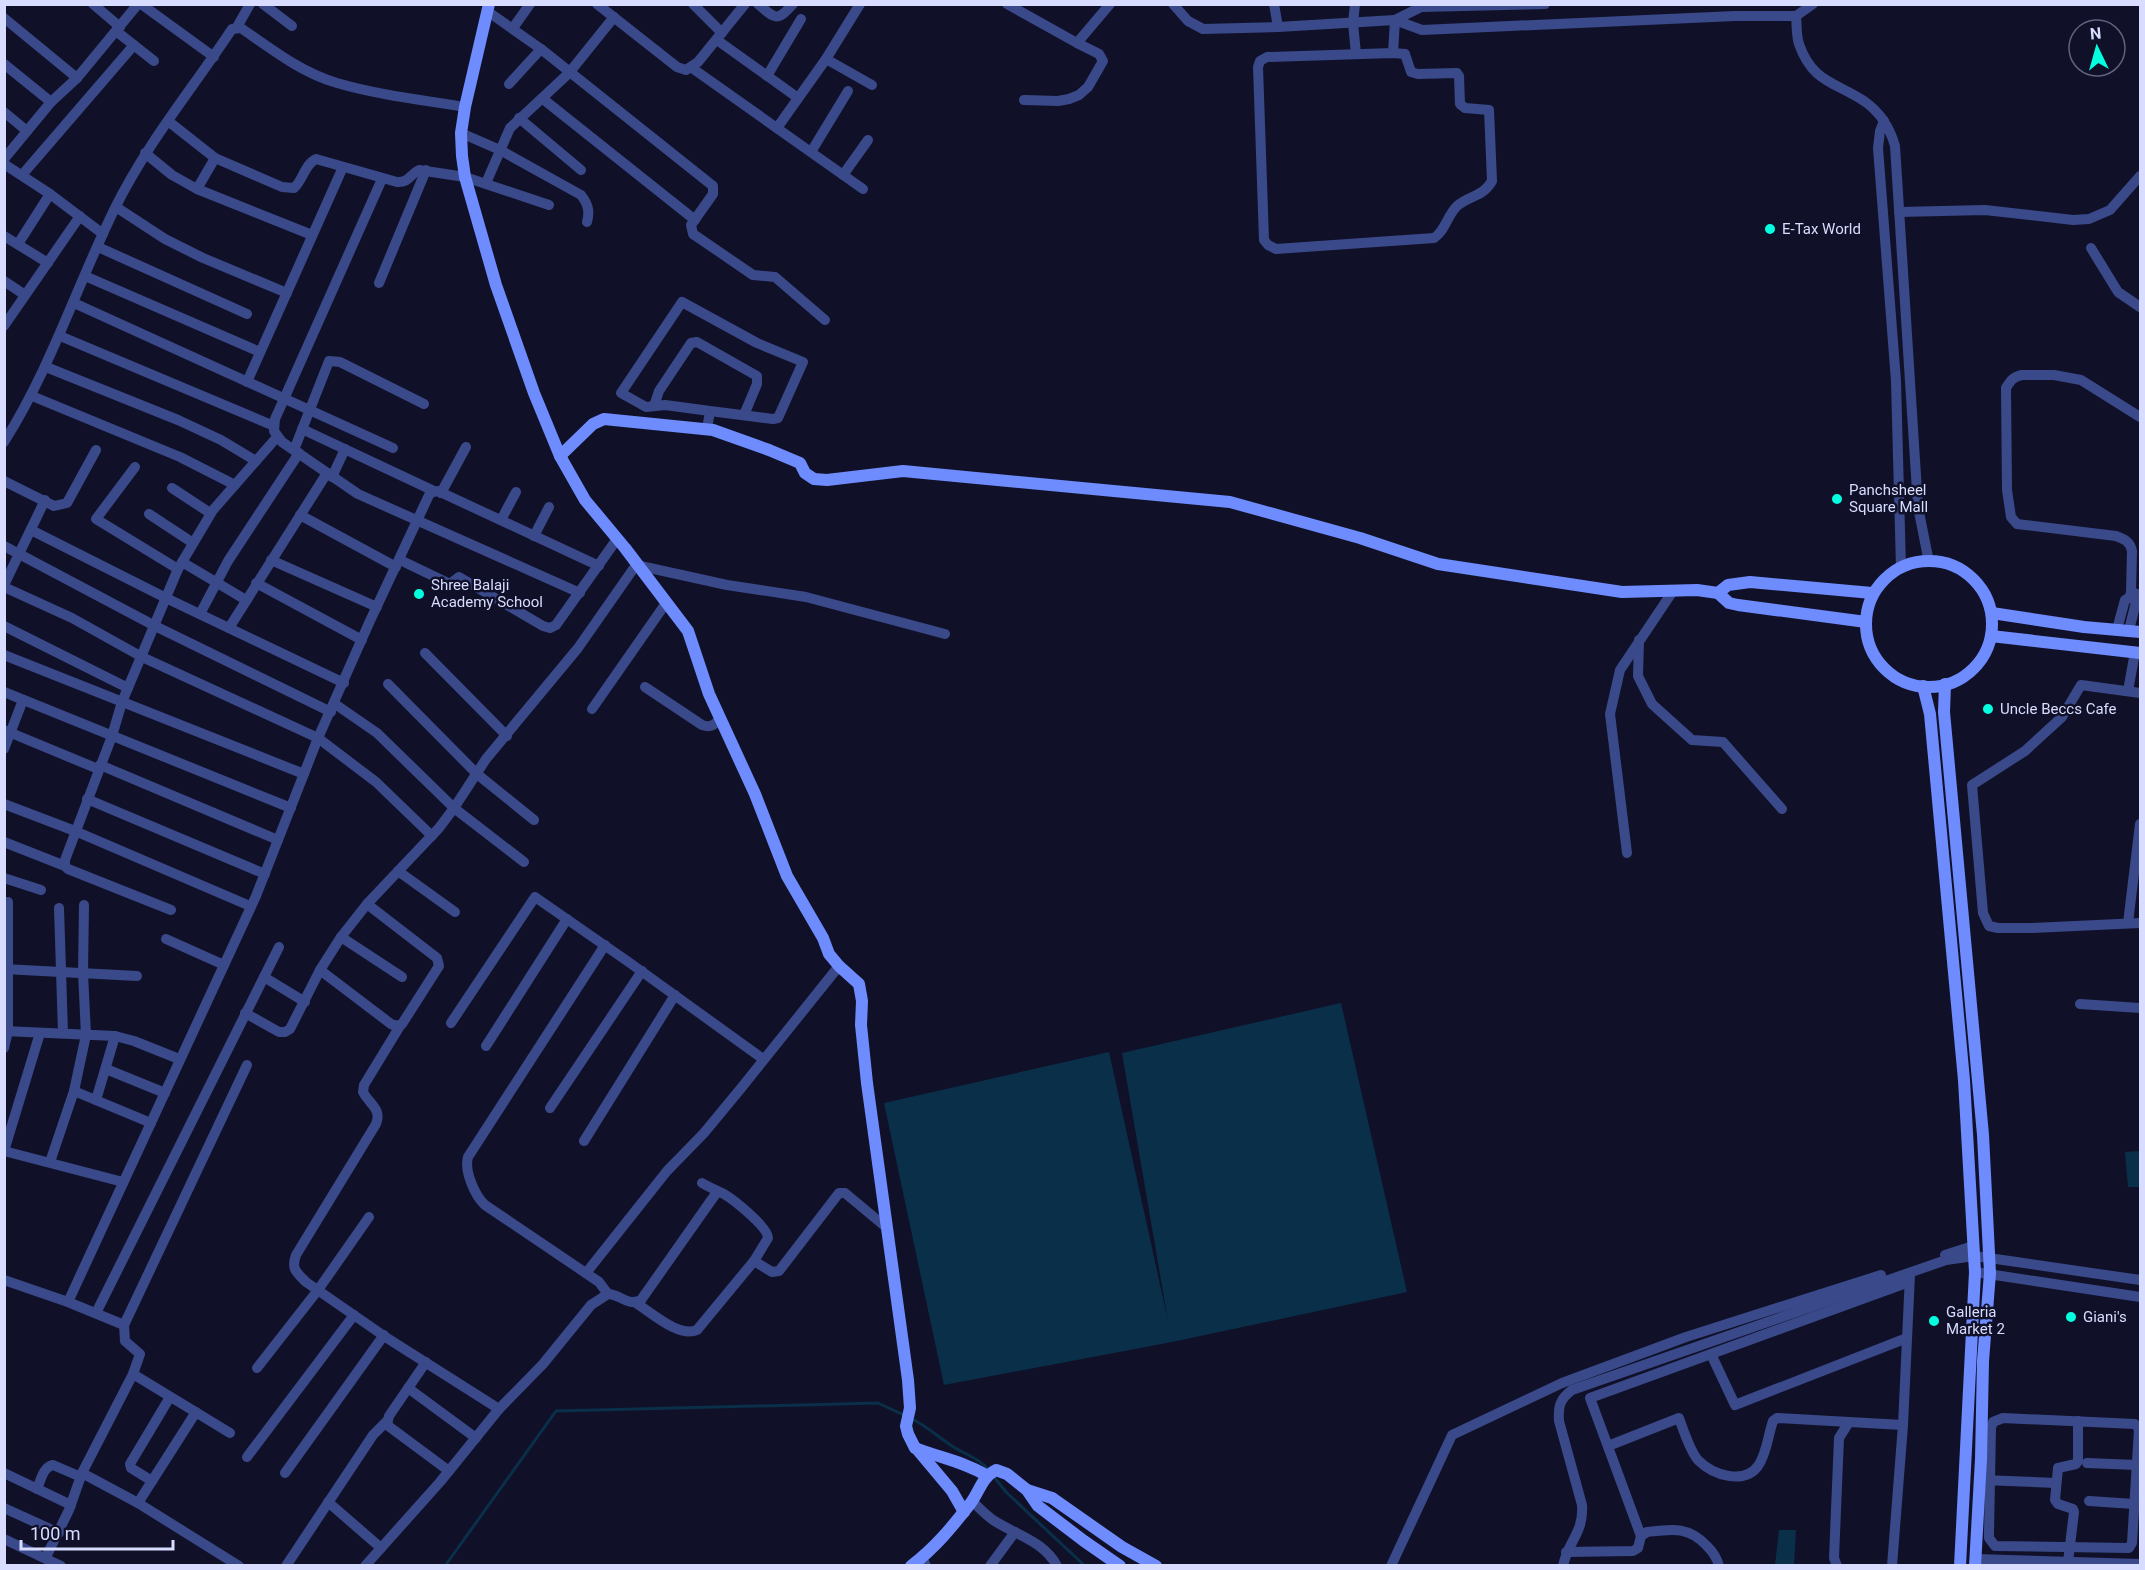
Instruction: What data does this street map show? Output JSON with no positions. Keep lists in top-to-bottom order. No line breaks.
{"places":["E-Tax World","Panchsheel Square Mall","Shree Balaji Academy School","Uncle Beccs Cafe","Giani's","Galleria Market 2"],"scale_bar":"100 m","north":"top"}
